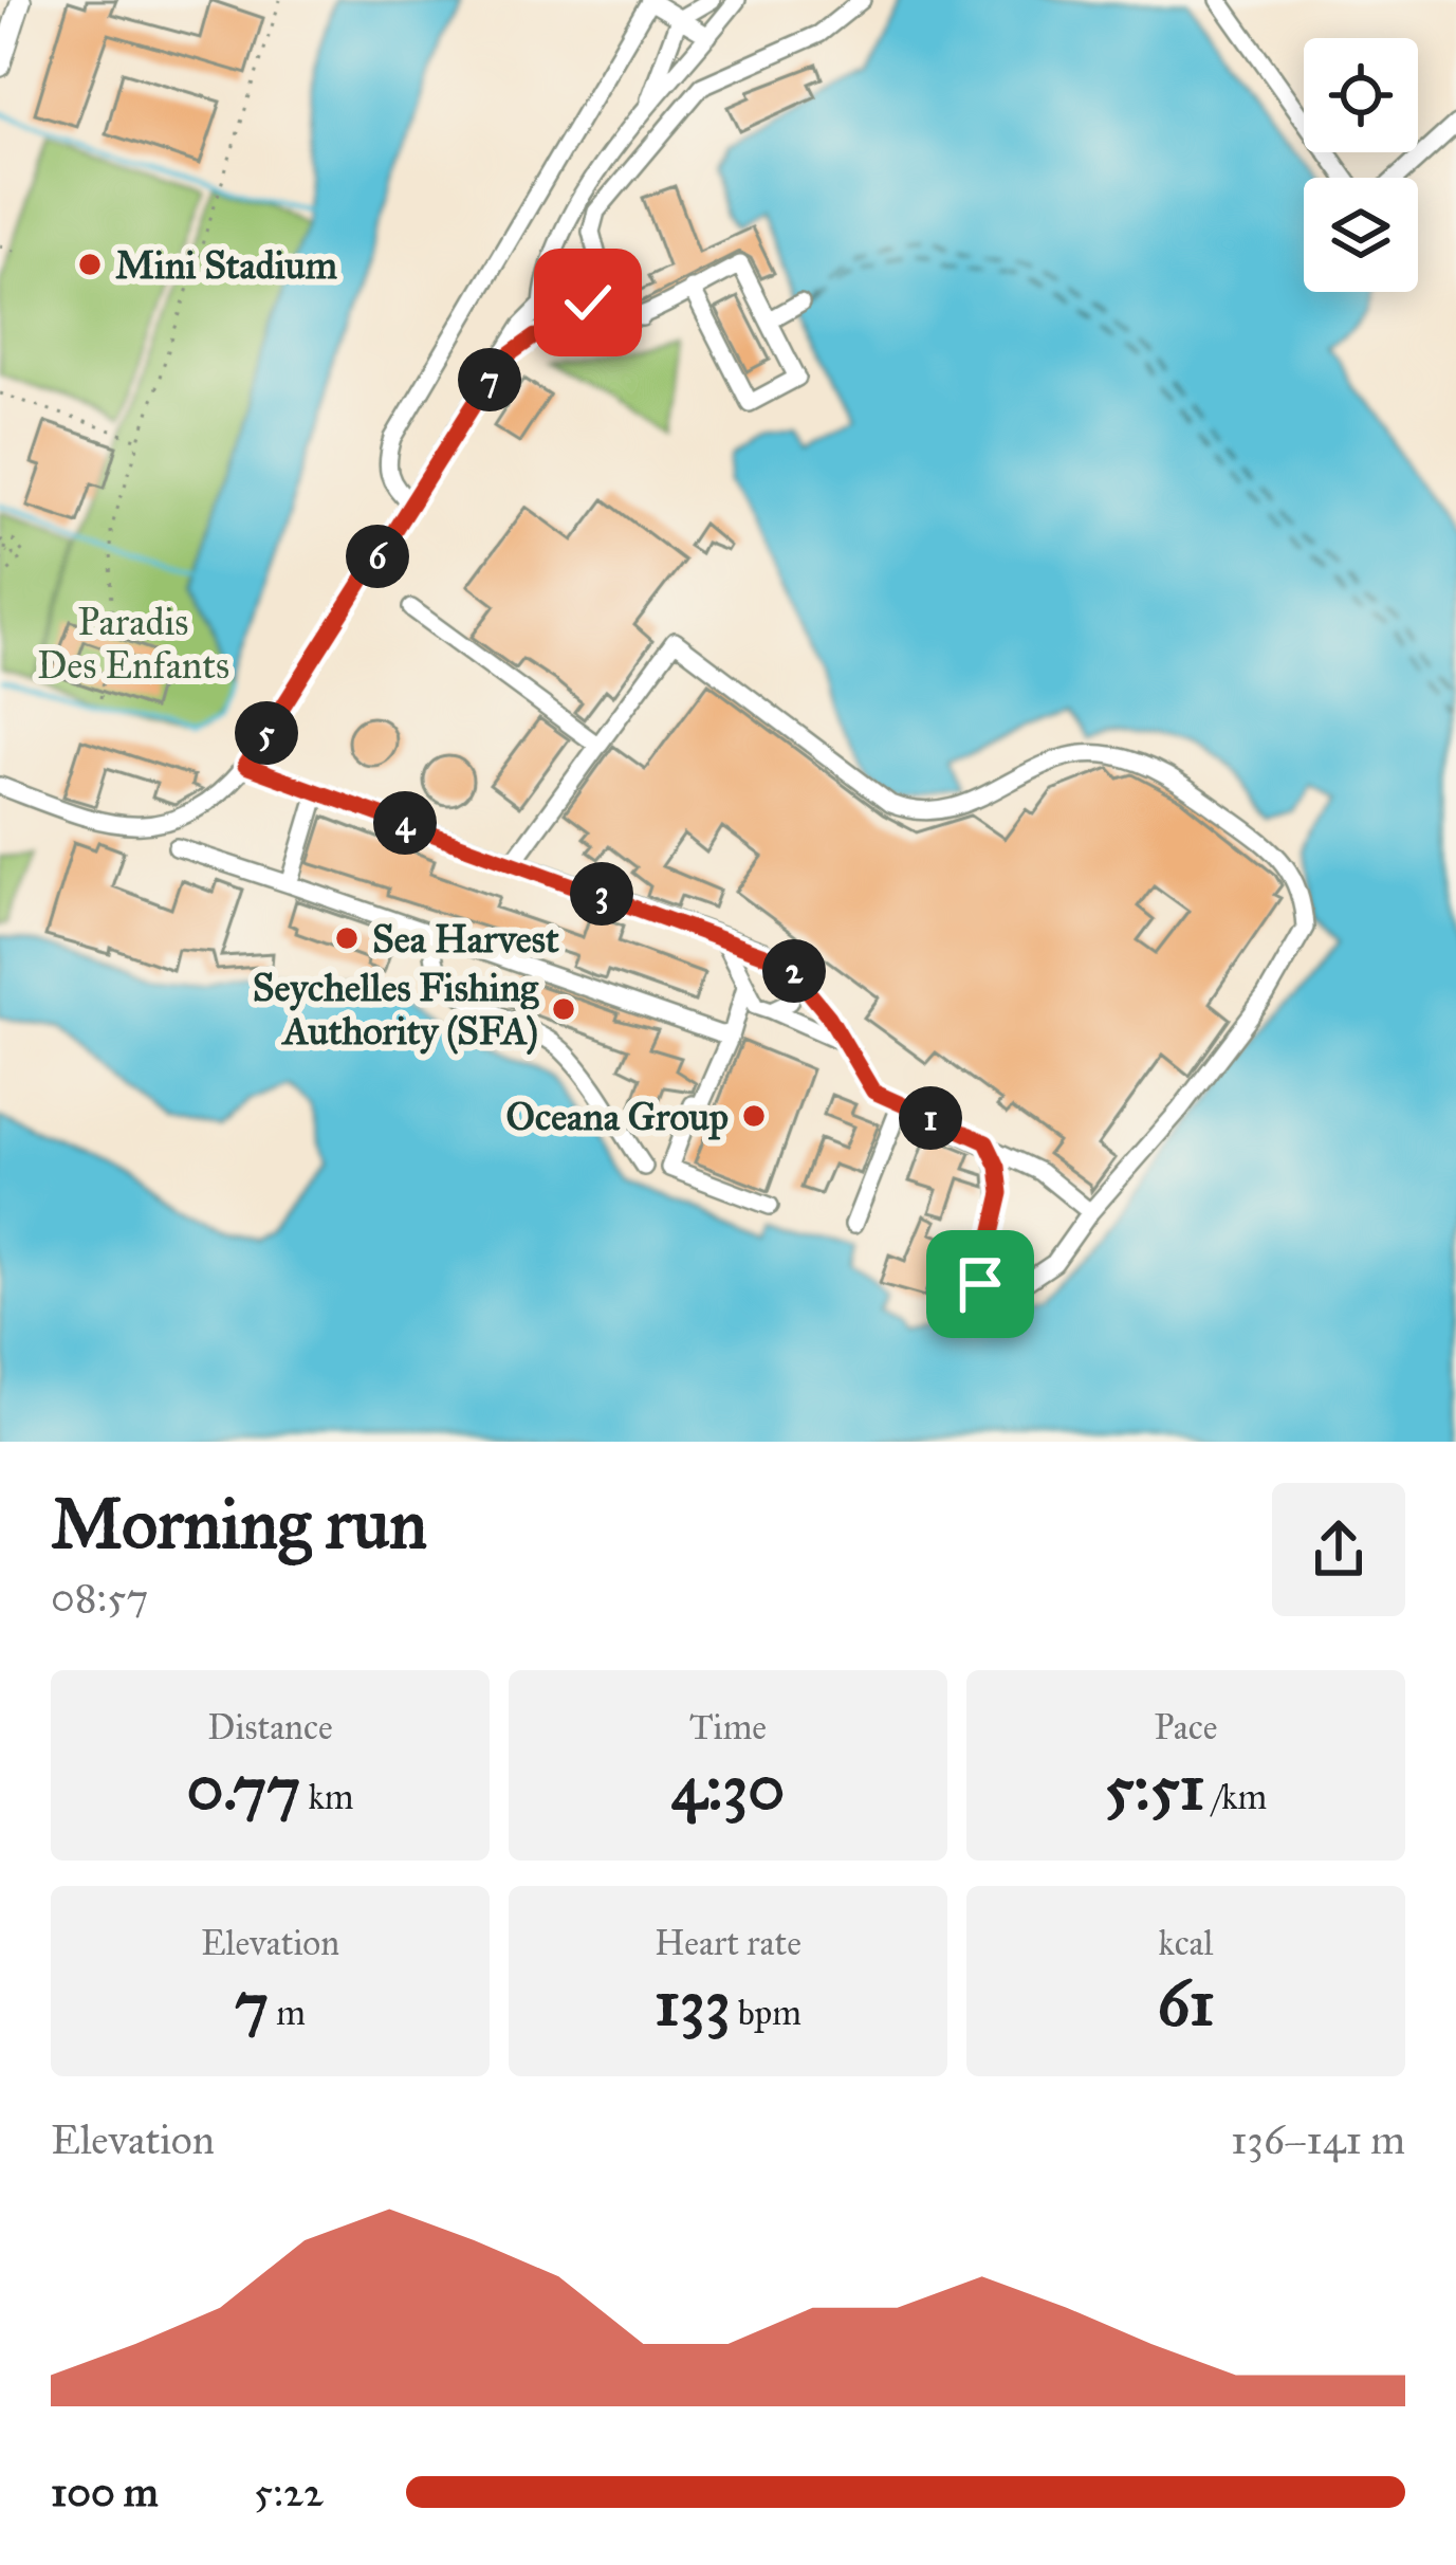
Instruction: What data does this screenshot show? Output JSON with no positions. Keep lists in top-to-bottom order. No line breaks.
{"parks":["Paradis Des Enfants"],"places":["Mini Stadium","Sea Harvest","Seychelles Fishing Authority (SFA)","Oceana Group"],"page":{"pins":["7","6","5","4","3","2","1"],"heading":["Morning run","08:57"],"stats":[["Distance","0.77 km"],["Time","4:30"],["Pace","5:51 /km"],["Elevation","7 m"],["Heart rate","133 bpm"],["kcal","61"]],"chart":["Elevation","136–141 m"],"list":[{"name":"100 m","note":"5:22"}]}}
